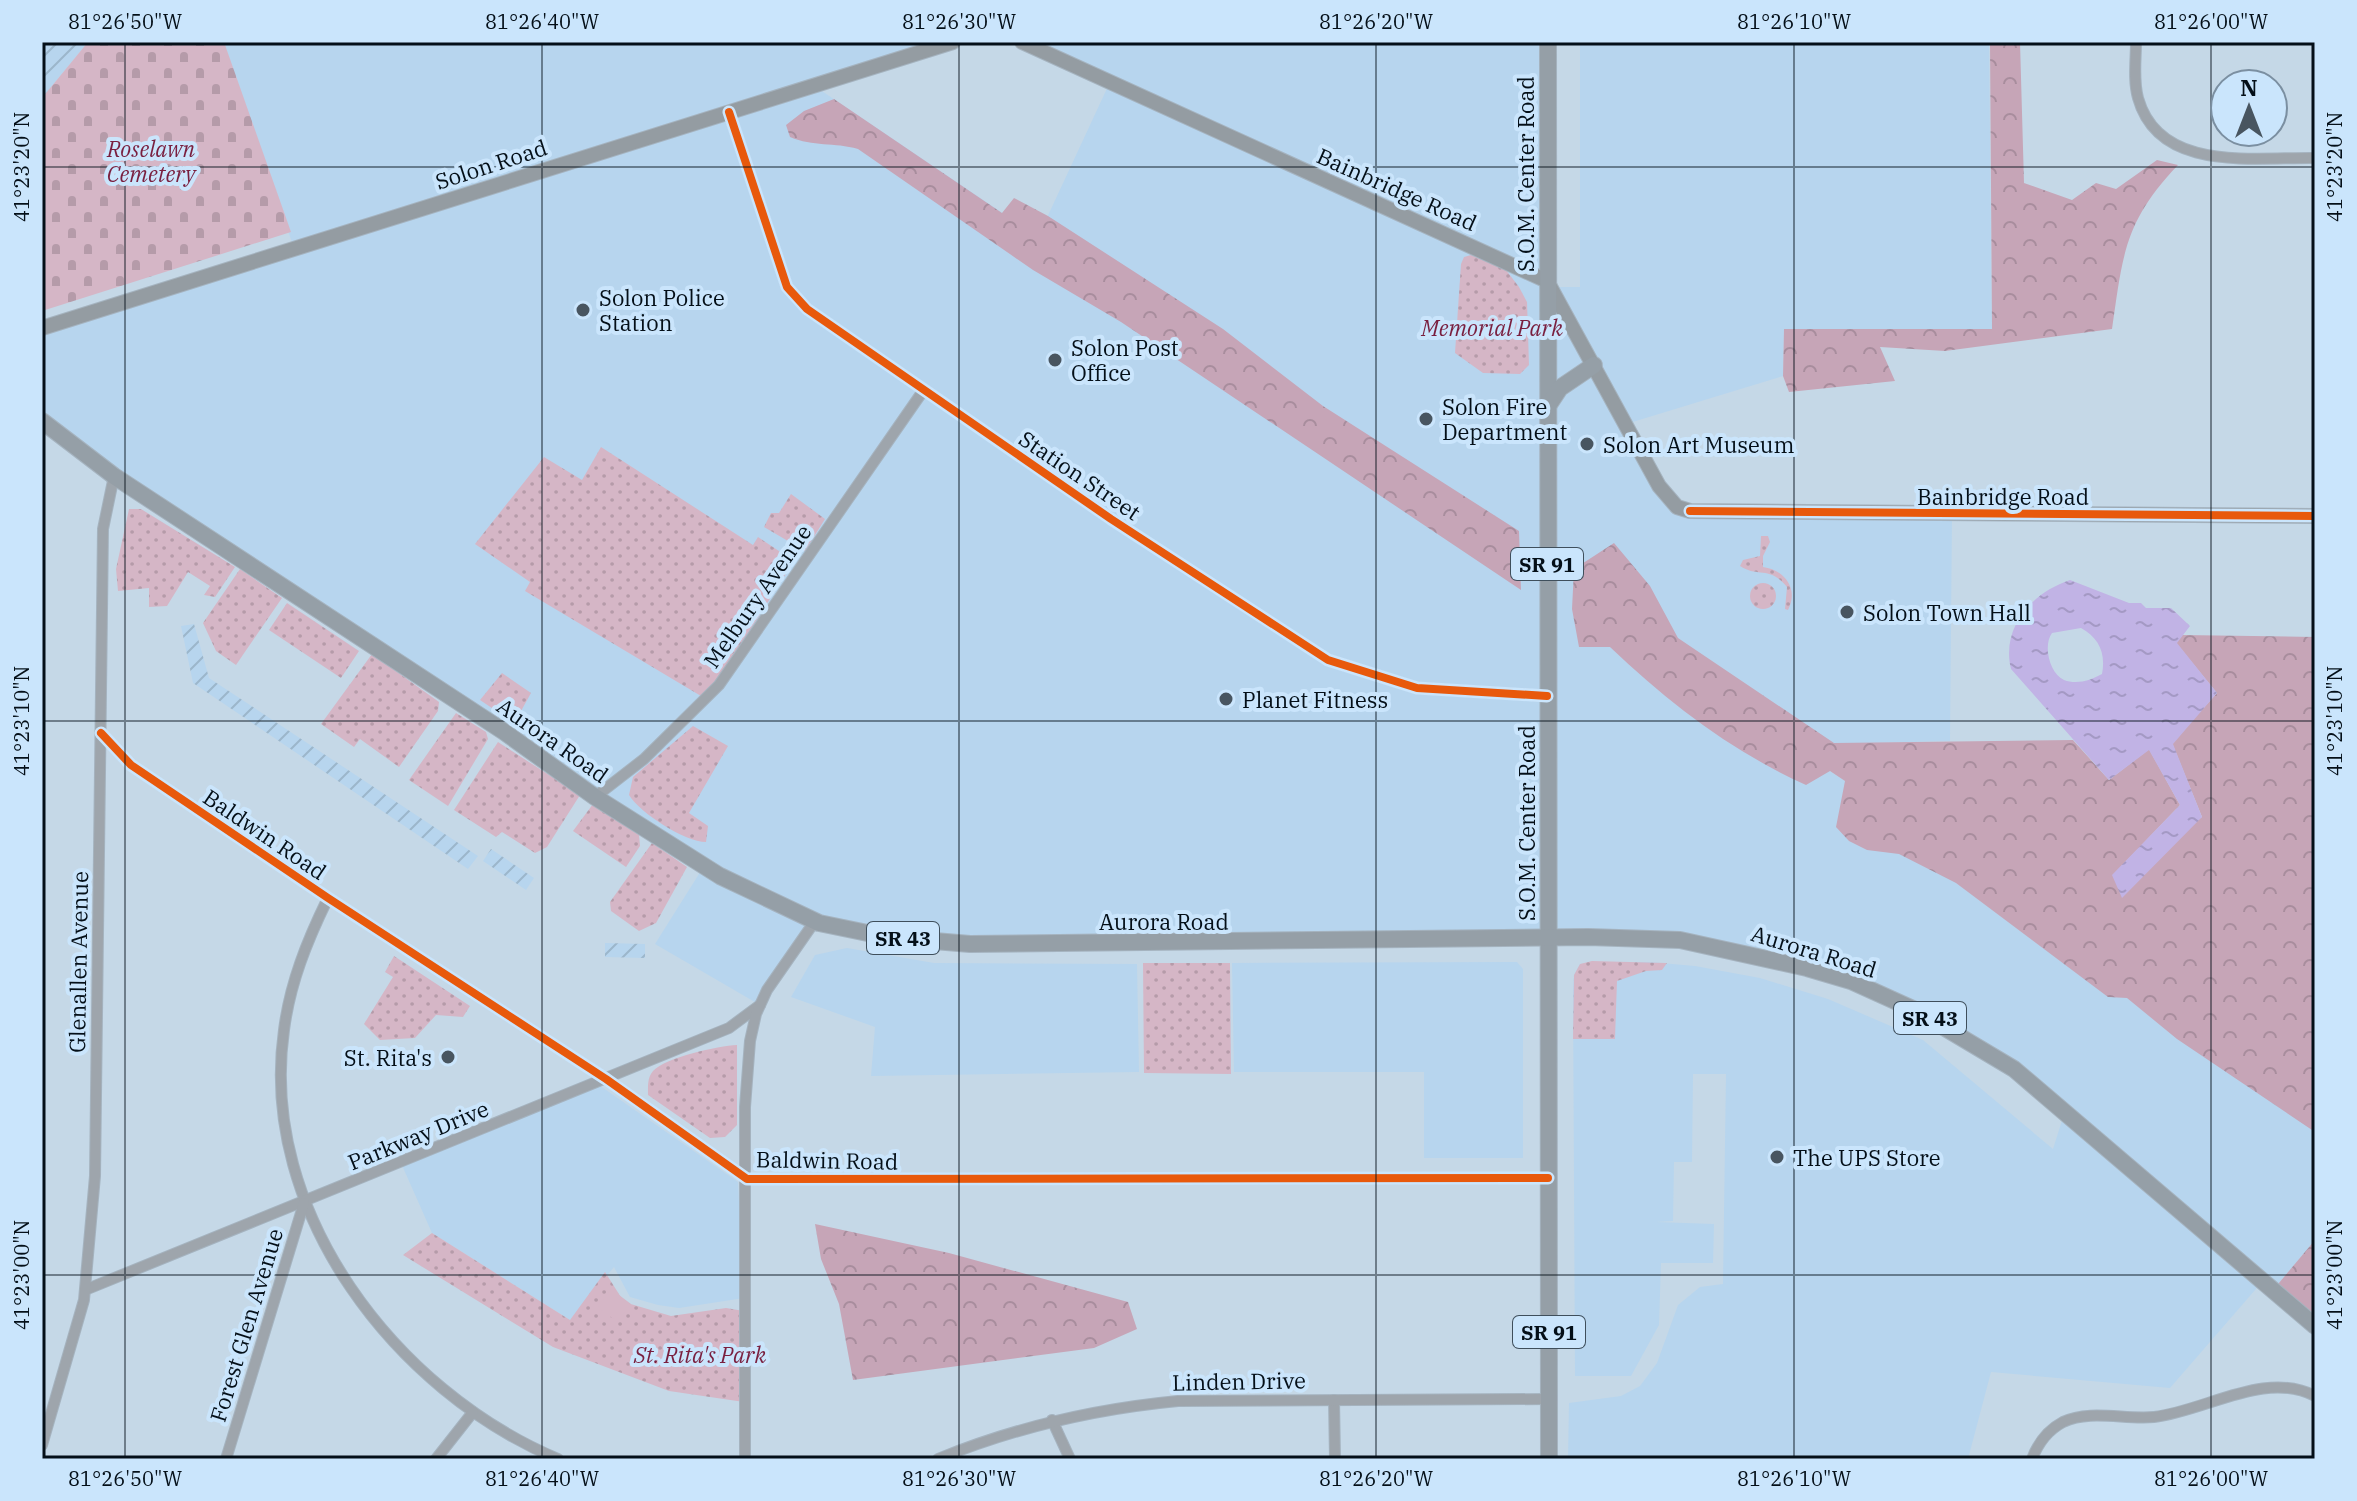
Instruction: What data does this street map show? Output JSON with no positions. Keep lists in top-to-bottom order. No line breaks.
{"streets":{"main road":["S.O.M. Center Road","SR 91","Aurora Road","SR 43"],"street":["Solon Road","Bainbridge Road","Station Street","Melbury Avenue","Baldwin Road","Glenallen Avenue","Parkway Drive","Forest Glen Avenue","Linden Drive"]},"crossings":[["Solon Road","Station Street"],["S.O.M. Center Road","Bainbridge Road"],["S.O.M. Center Road","Station Street"],["S.O.M. Center Road","Aurora Road"],["S.O.M. Center Road","Baldwin Road"],["S.O.M. Center Road","Linden Drive"],["Station Street","Melbury Avenue"],["Melbury Avenue","Aurora Road"],["Aurora Road","Glenallen Avenue"],["Baldwin Road","Glenallen Avenue"],["Baldwin Road","Parkway Drive"],["Glenallen Avenue","Parkway Drive"],["Parkway Drive","Forest Glen Avenue"]],"parks":["Roselawn Cemetery","Memorial Park","St. Rita's Park"],"places":["Solon Police Station","Solon Post Office","Solon Fire Department","Solon Art Museum","Solon Town Hall","Planet Fitness","St. Rita's","The UPS Store"],"north":"top","coordinates":["81°26'50\"W","81°26'40\"W","81°26'30\"W","81°26'20\"W","81°26'10\"W","81°26'00\"W","41°23'20\"N","41°23'10\"N","41°23'00\"N"]}
